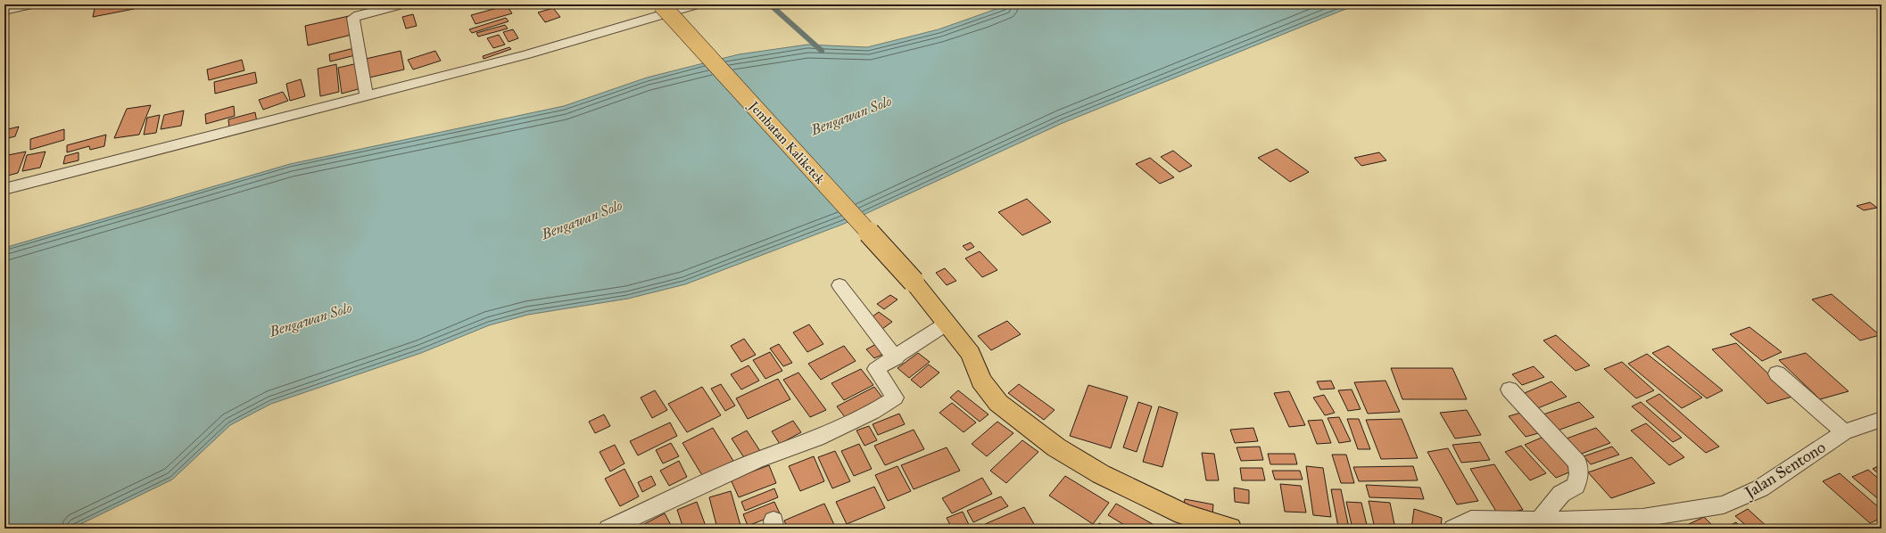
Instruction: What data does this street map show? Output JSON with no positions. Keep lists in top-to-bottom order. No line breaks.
{"streets":{"main road":["Jembatan Kaliketek"],"street":["Jalan Sentono"]},"water":["Bengawan Solo"]}
